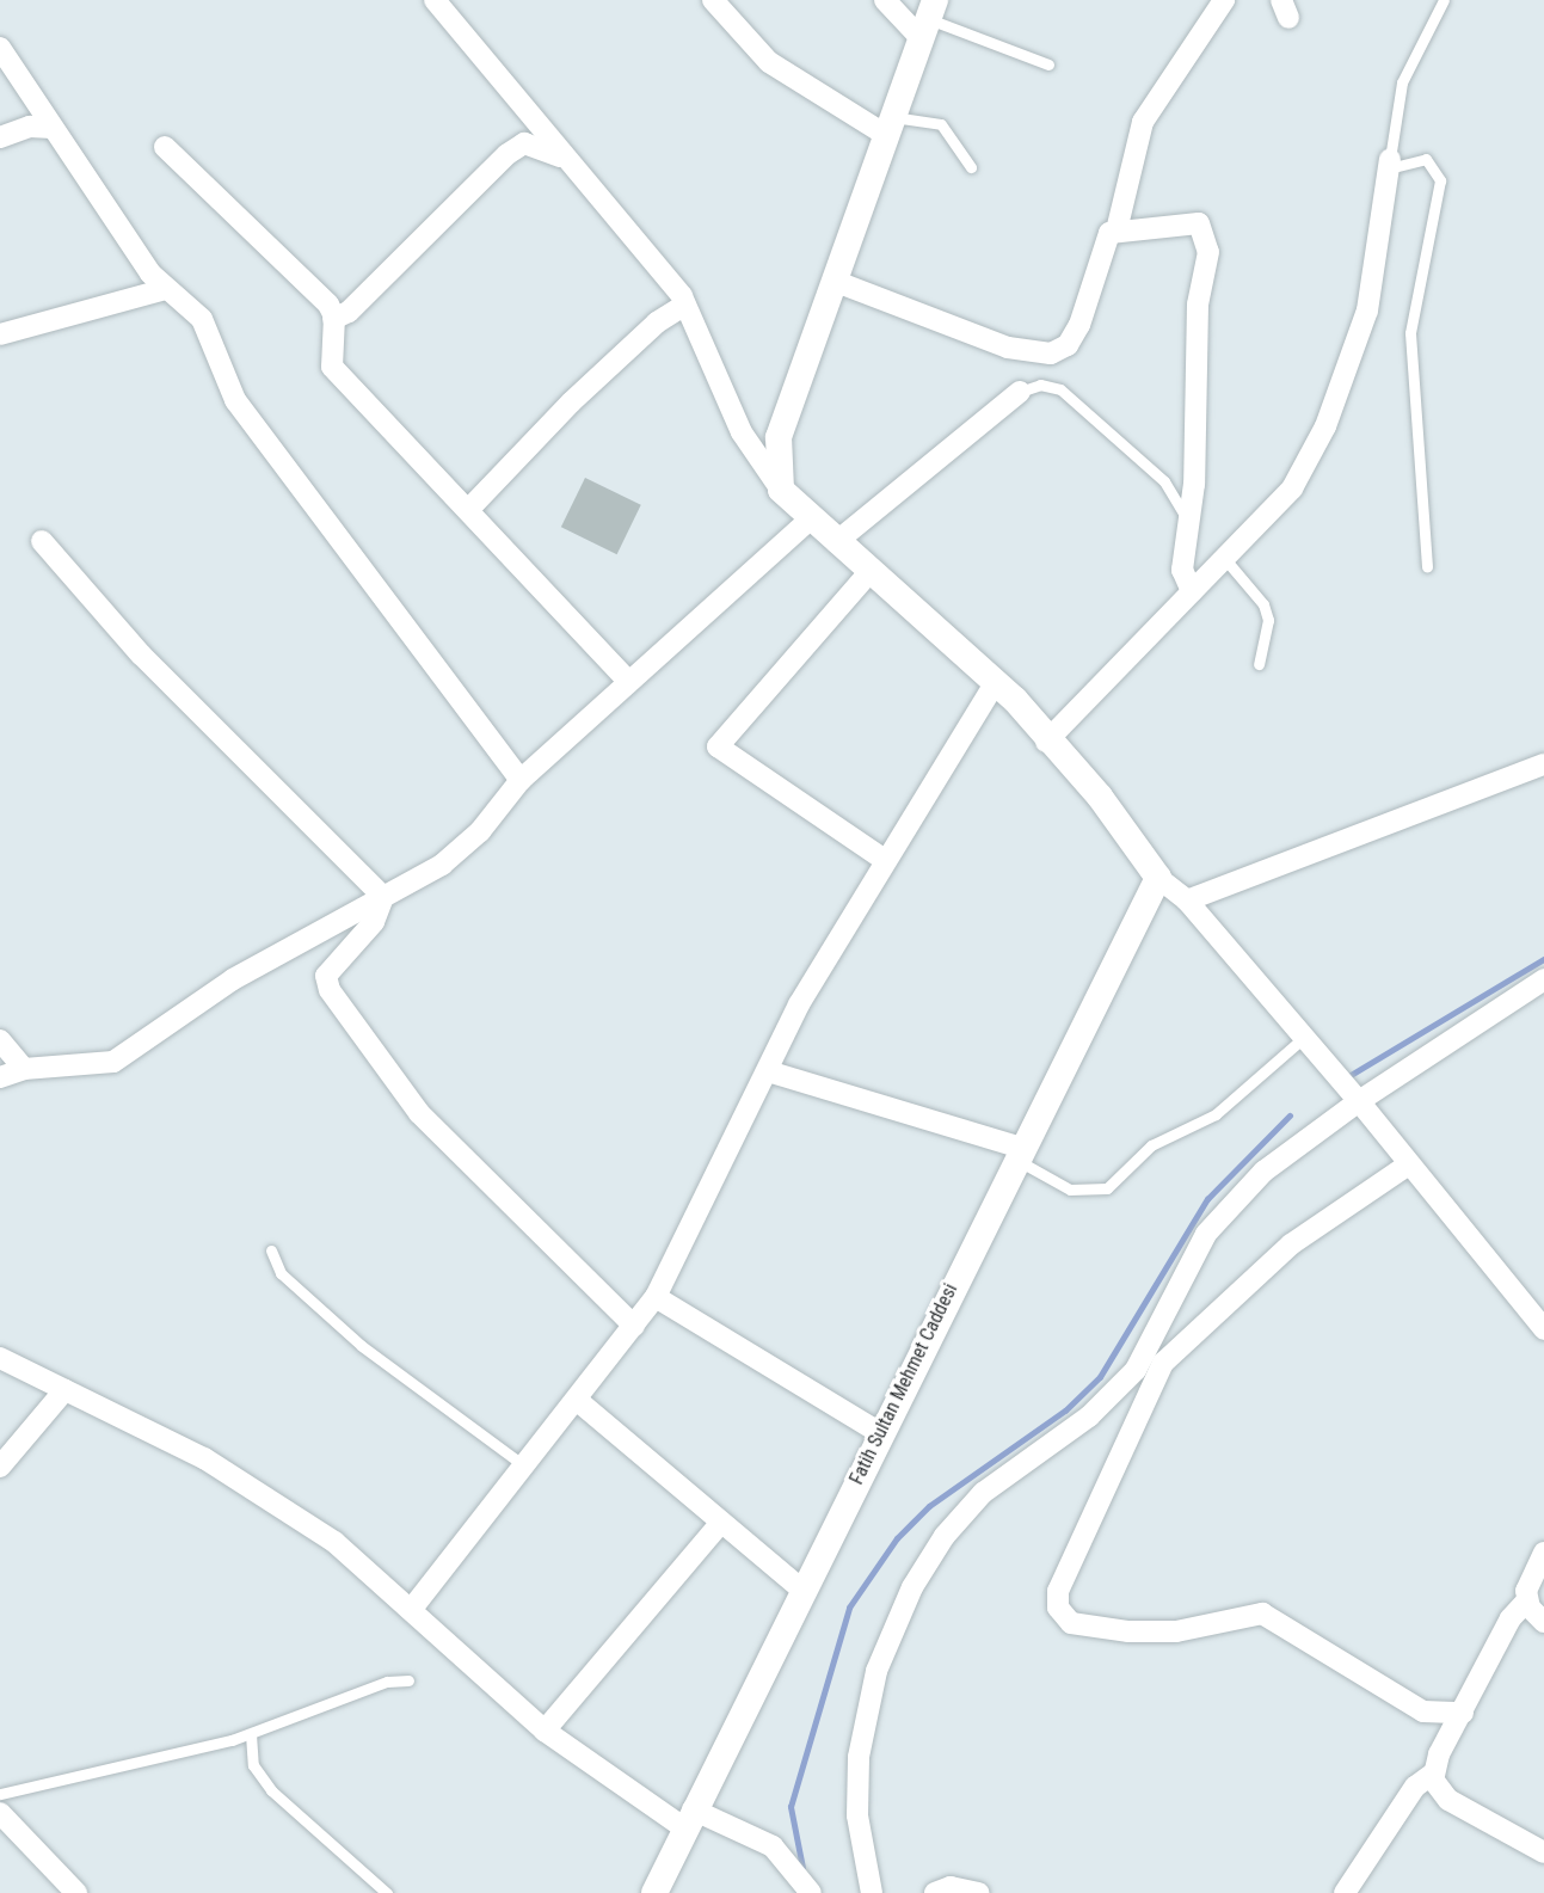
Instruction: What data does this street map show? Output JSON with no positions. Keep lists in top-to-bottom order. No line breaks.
{"streets":{"street":["Fatih Sultan Mehmet Caddesi"]}}
